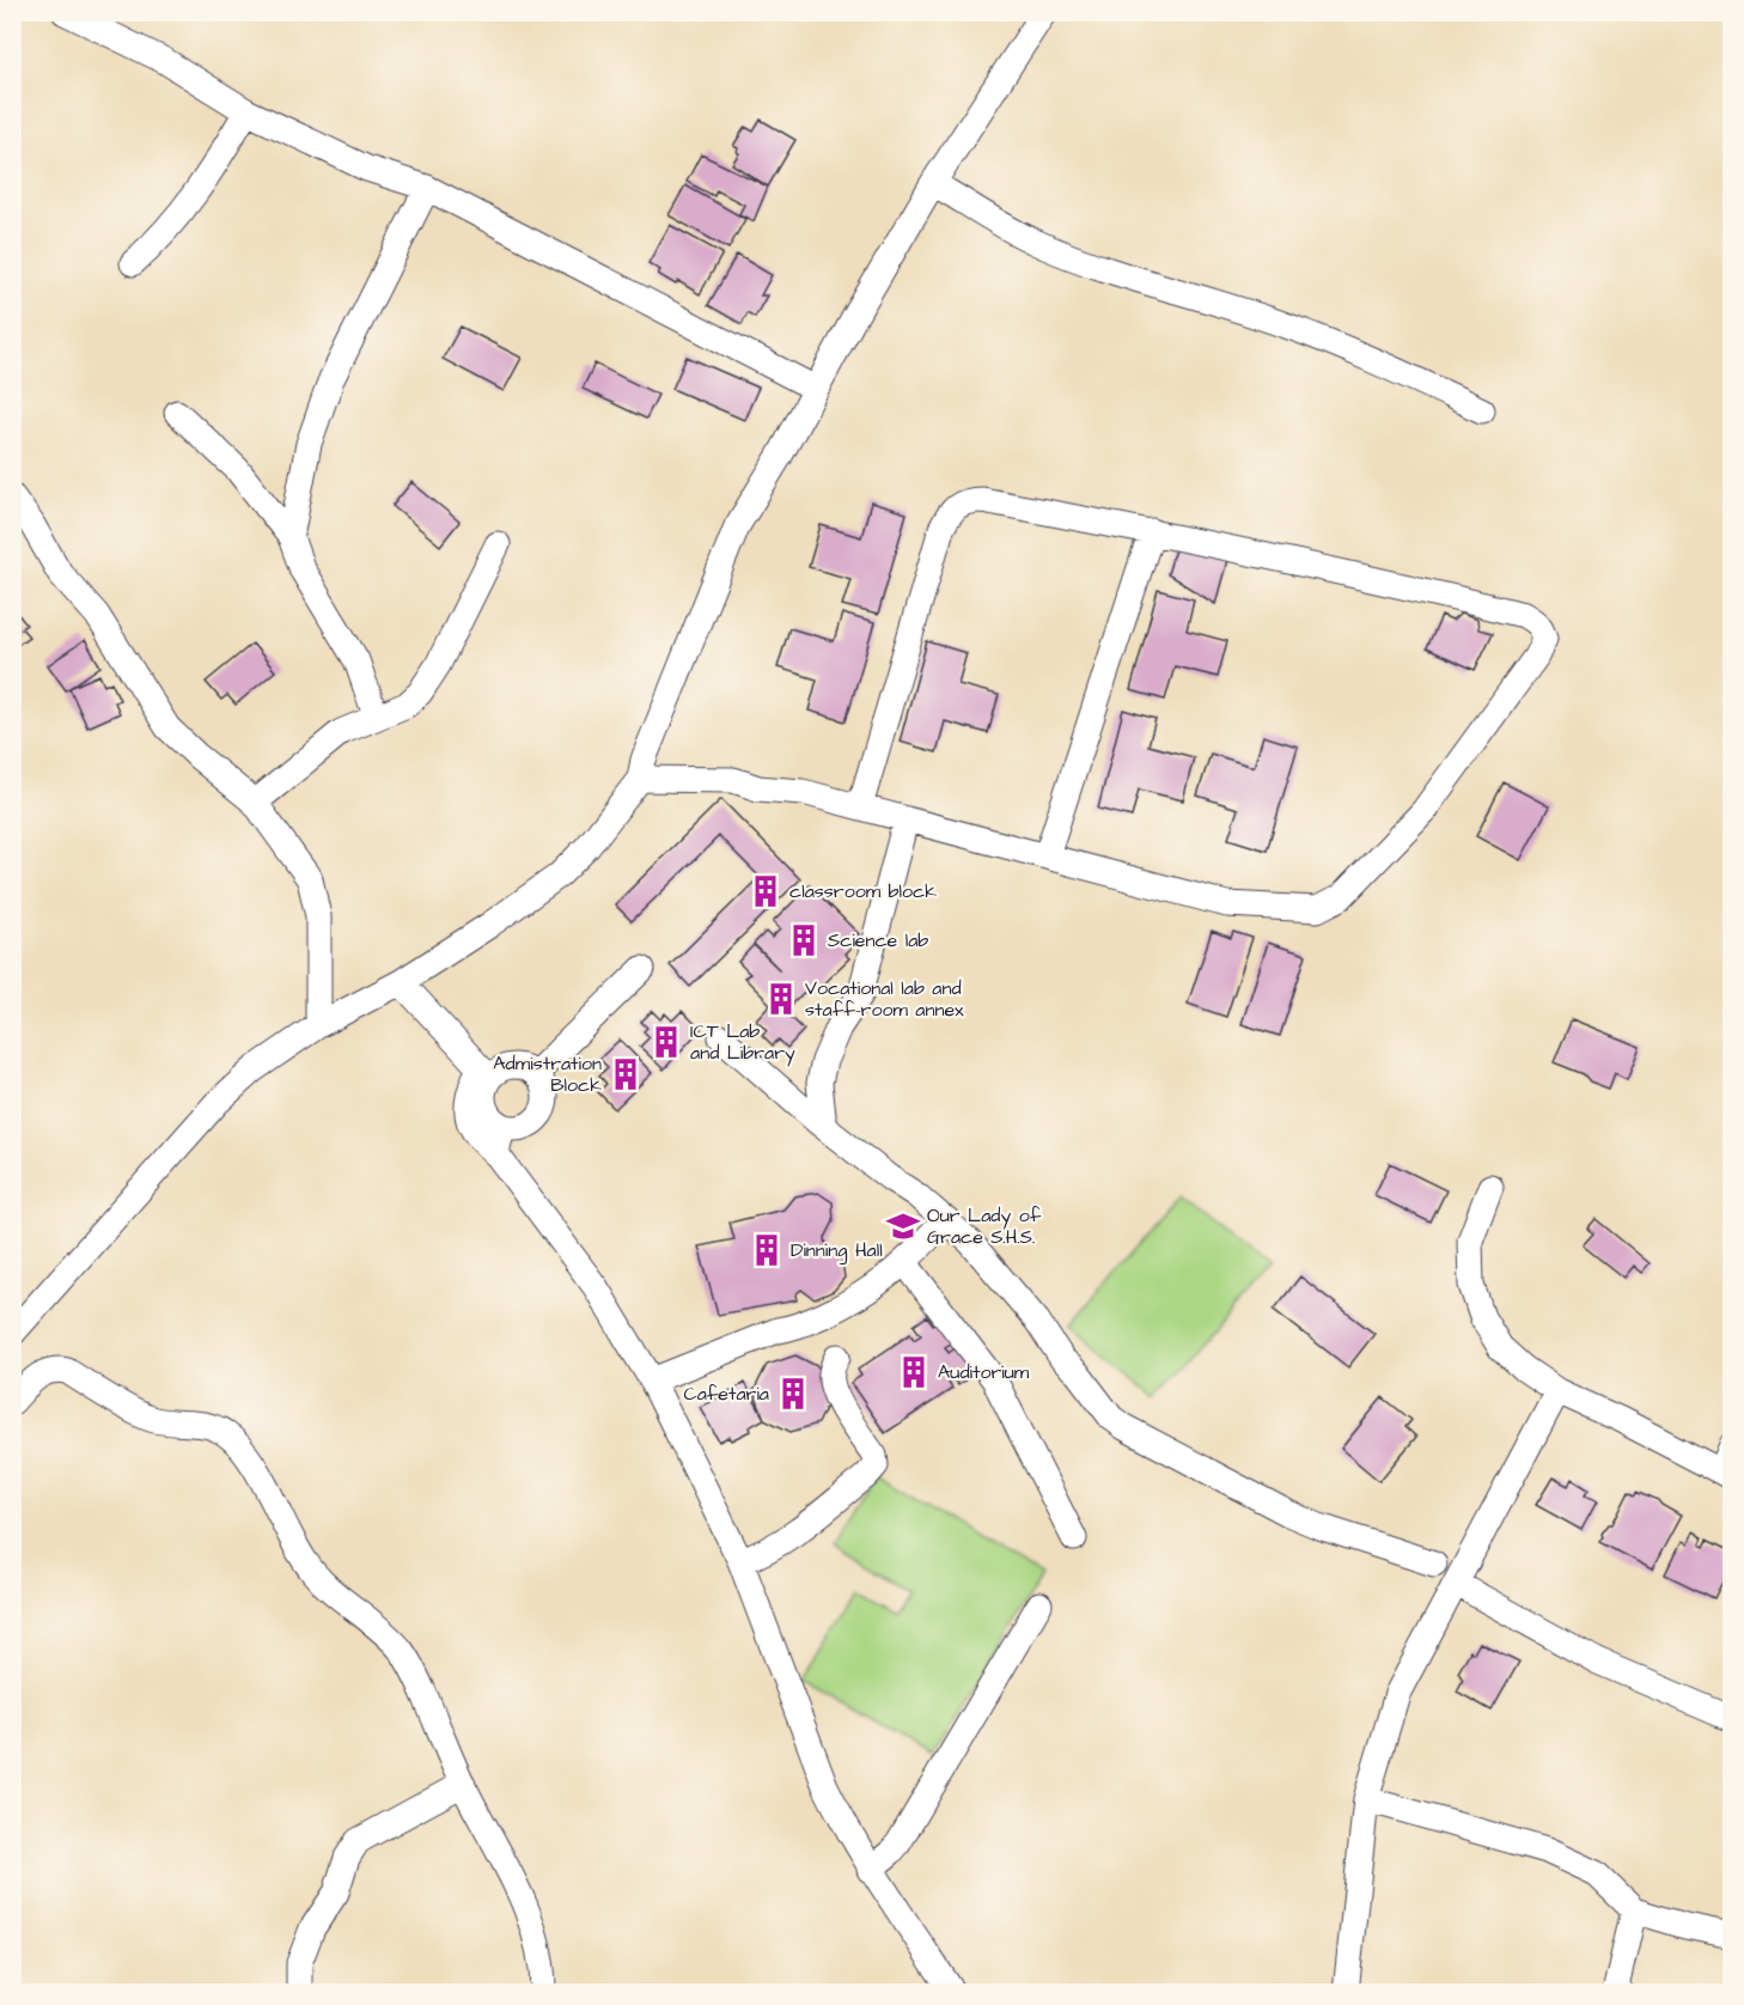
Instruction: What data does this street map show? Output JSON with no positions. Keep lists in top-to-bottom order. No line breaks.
{"places":{"building":["classroom block","Science lab","Vocational lab and staff-room annex","ICT Lab and Library","Admistration Block","Dinning Hall","Auditorium","Cafetaria"],"school or university":["Our Lady of Grace S.H.S."]}}
